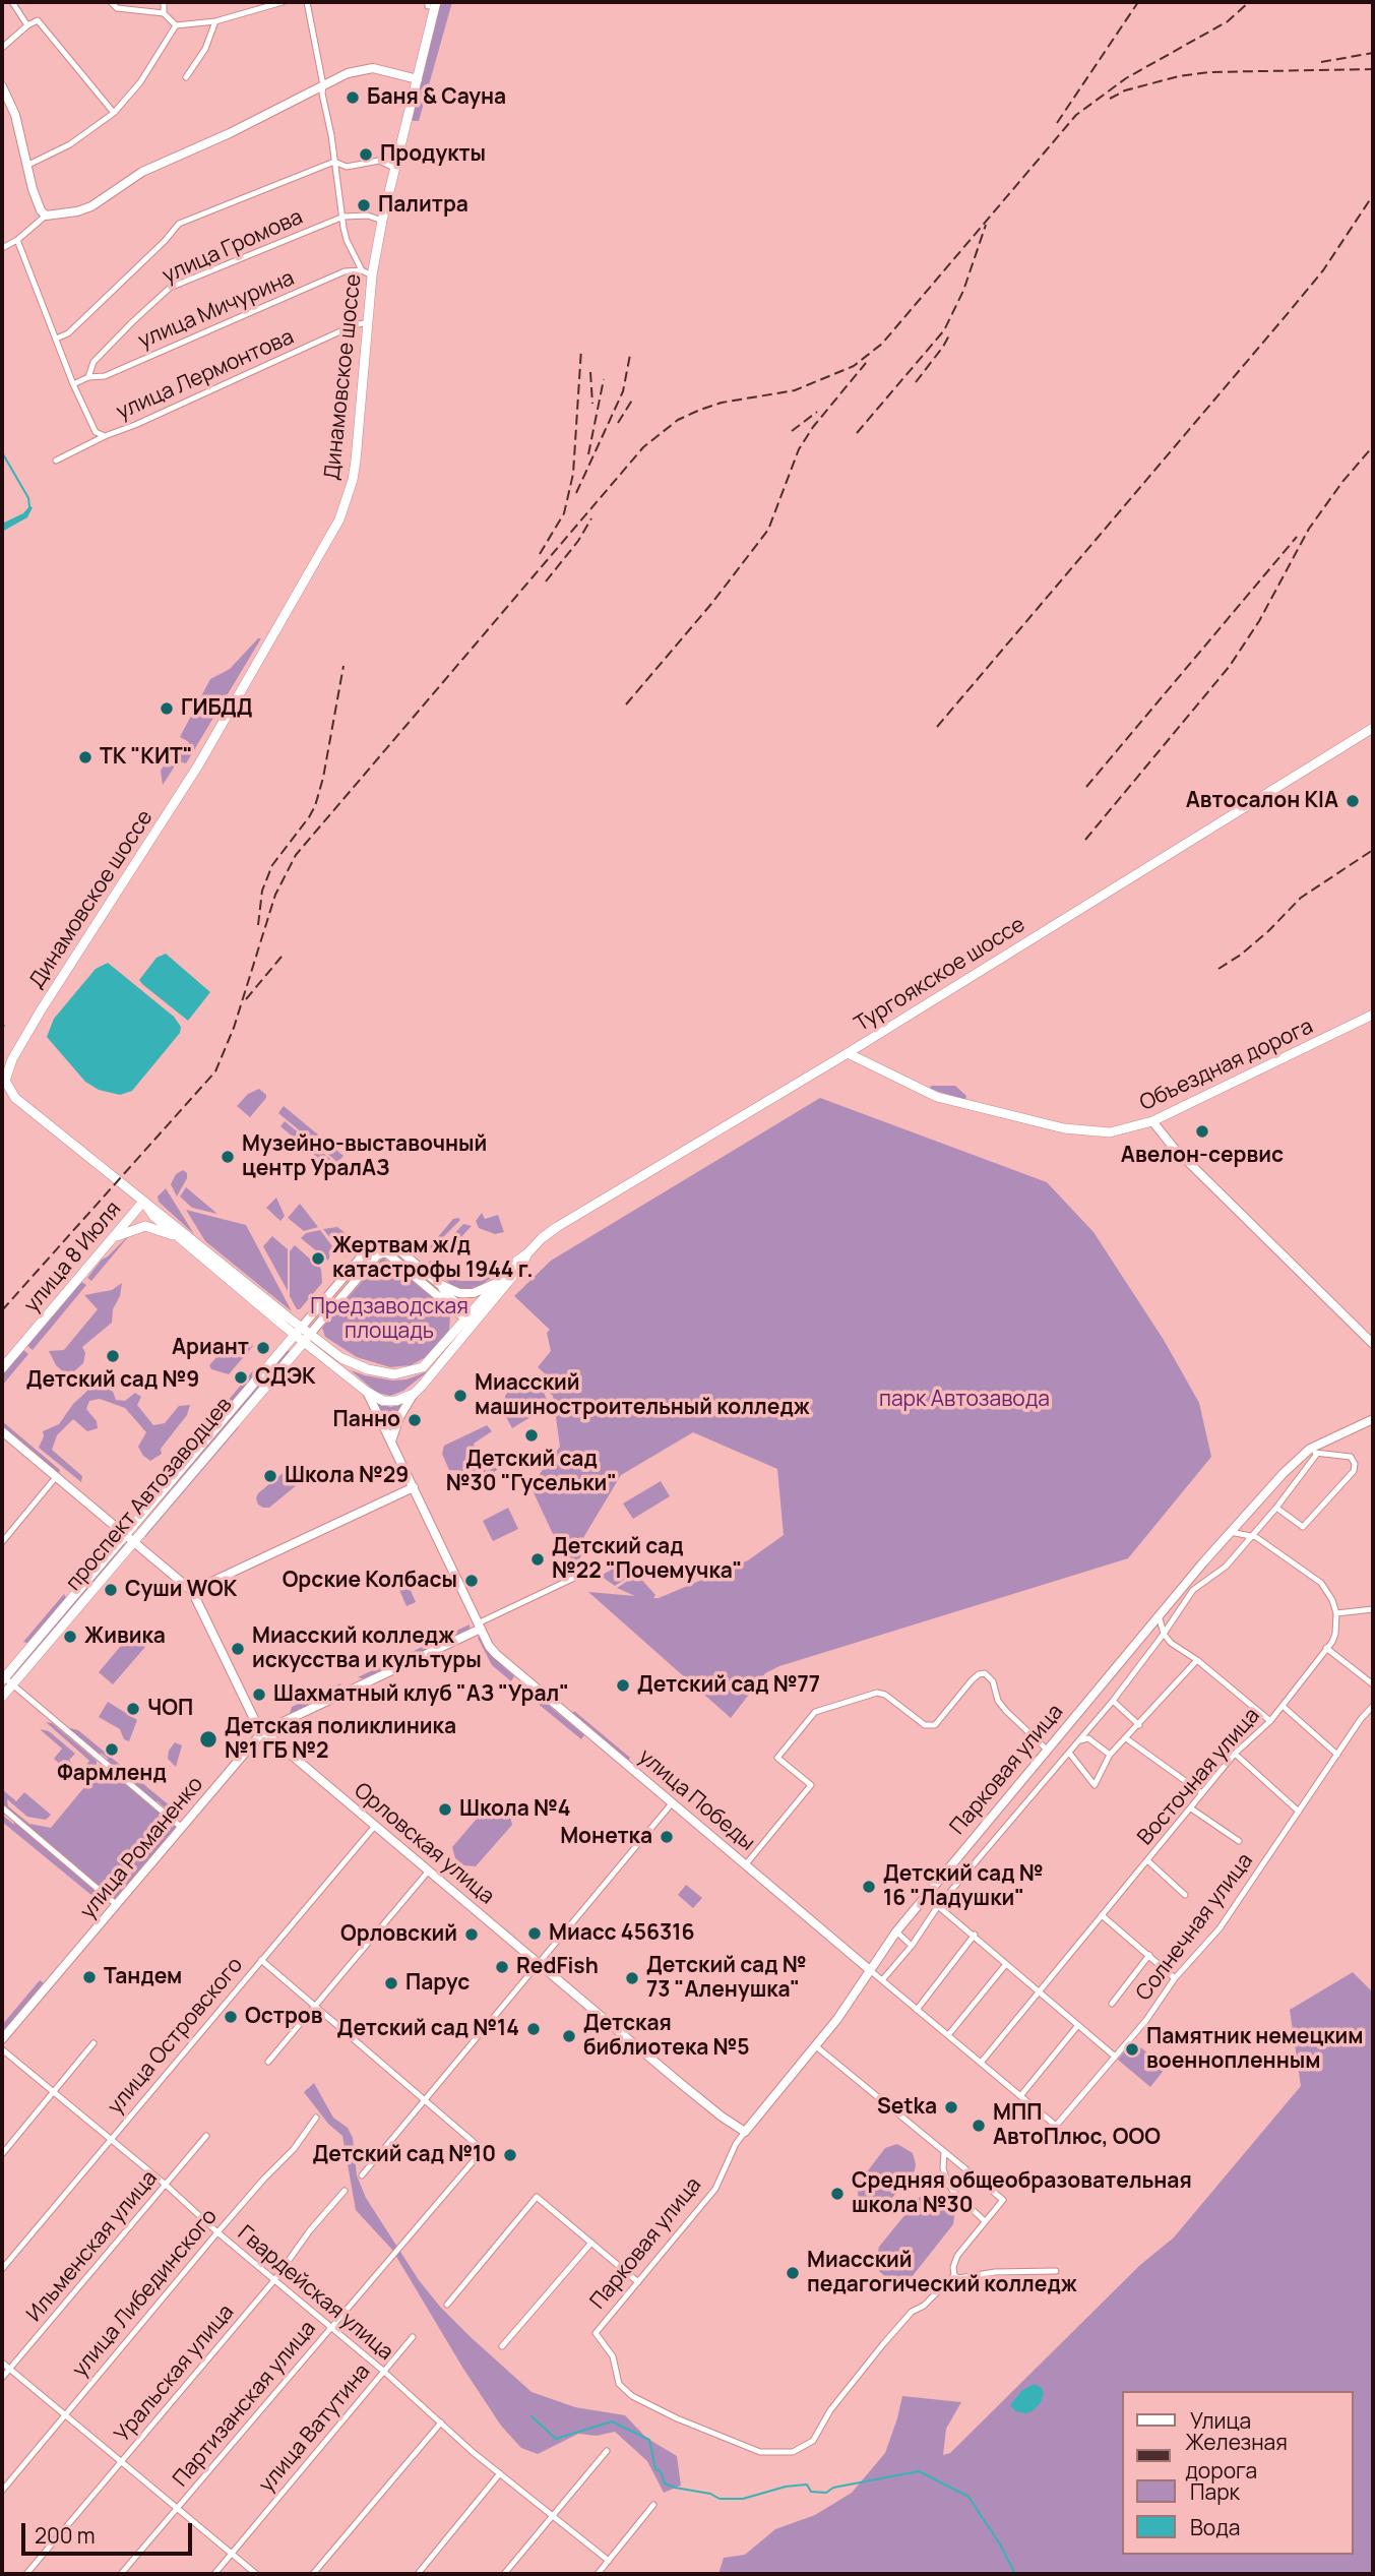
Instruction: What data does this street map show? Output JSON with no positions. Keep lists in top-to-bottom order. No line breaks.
{"streets":{"main road":["Динамовское шоссе","Тургоякское шоссе","Объездная дорога","улица 8 Июля","проспект Автозаводцев"],"street":["улица Громова","улица Мичурина","улица Лермонтова","Парковая улица","Восточная улица","улица Победы","Орловская улица","улица Романенко","Солнечная улица","улица Островского","Ильменская улица","улица Либединского","Гвардейская улица","Уральская улица","Партизанская улица","улица Ватутина"]},"crossings":[["улица Громова","улица Мичурина"],["улица Громова","Динамовское шоссе"],["улица Лермонтова","Динамовское шоссе"],["Тургоякское шоссе","Объездная дорога"],["Тургоякское шоссе","проспект Автозаводцев"],["проспект Автозаводцев","Орловская улица"],["Парковая улица","улица Победы"],["Парковая улица","Орловская улица"],["Восточная улица","улица Победы"],["улица Победы","улица Романенко"],["улица Победы","Солнечная улица"],["Орловская улица","улица Романенко"],["Орловская улица","улица Островского"],["улица Островского","Гвардейская улица"],["Ильменская улица","Гвардейская улица"],["улица Либединского","Гвардейская улица"],["Гвардейская улица","Уральская улица"],["Гвардейская улица","Партизанская улица"],["Гвардейская улица","улица Ватутина"]],"parks":["Предзаводская площадь","парк Автозавода"],"places":["Баня & Сауна","Продукты","Палитра","ГИБДД","ТК \"КИТ\"","Автосалон KIA","Авелон-сервис","Музейно-выставочный центр УралАЗ","Жертвам ж/д катастрофы 1944 г.","Ариант","Детский сад №9","СДЭК","Миасский машиностроительный колледж","Панно","Детский сад №30 \"Гусельки\"","Школа №29","Детский сад №22 \"Почемучка\"","Орские Колбасы","Суши WOK","Живика","Миасский колледж искусства и культуры","Детский сад №77","Шахматный клуб \"АЗ \"Урал\"","ЧОП","Детская поликлиника №1 ГБ №2","Фармленд","Школа №4","Монетка","Детский сад № 16 \"Ладушки\"","Миасс 456316","Орловский","RedFish","Тандем","Детский сад № 73 \"Аленушка\"","Парус","Остров","Детский сад №14","Детская библиотека №5","Памятник немецким военнопленным","Setka","МПП АвтоПлюс, ООО","Детский сад №10","Средняя общеобразовательная школа №30","Миасский педагогический колледж"],"legend":["Улица","Железная дорога","Парк","Вода"],"scale_bar":"200 m"}
